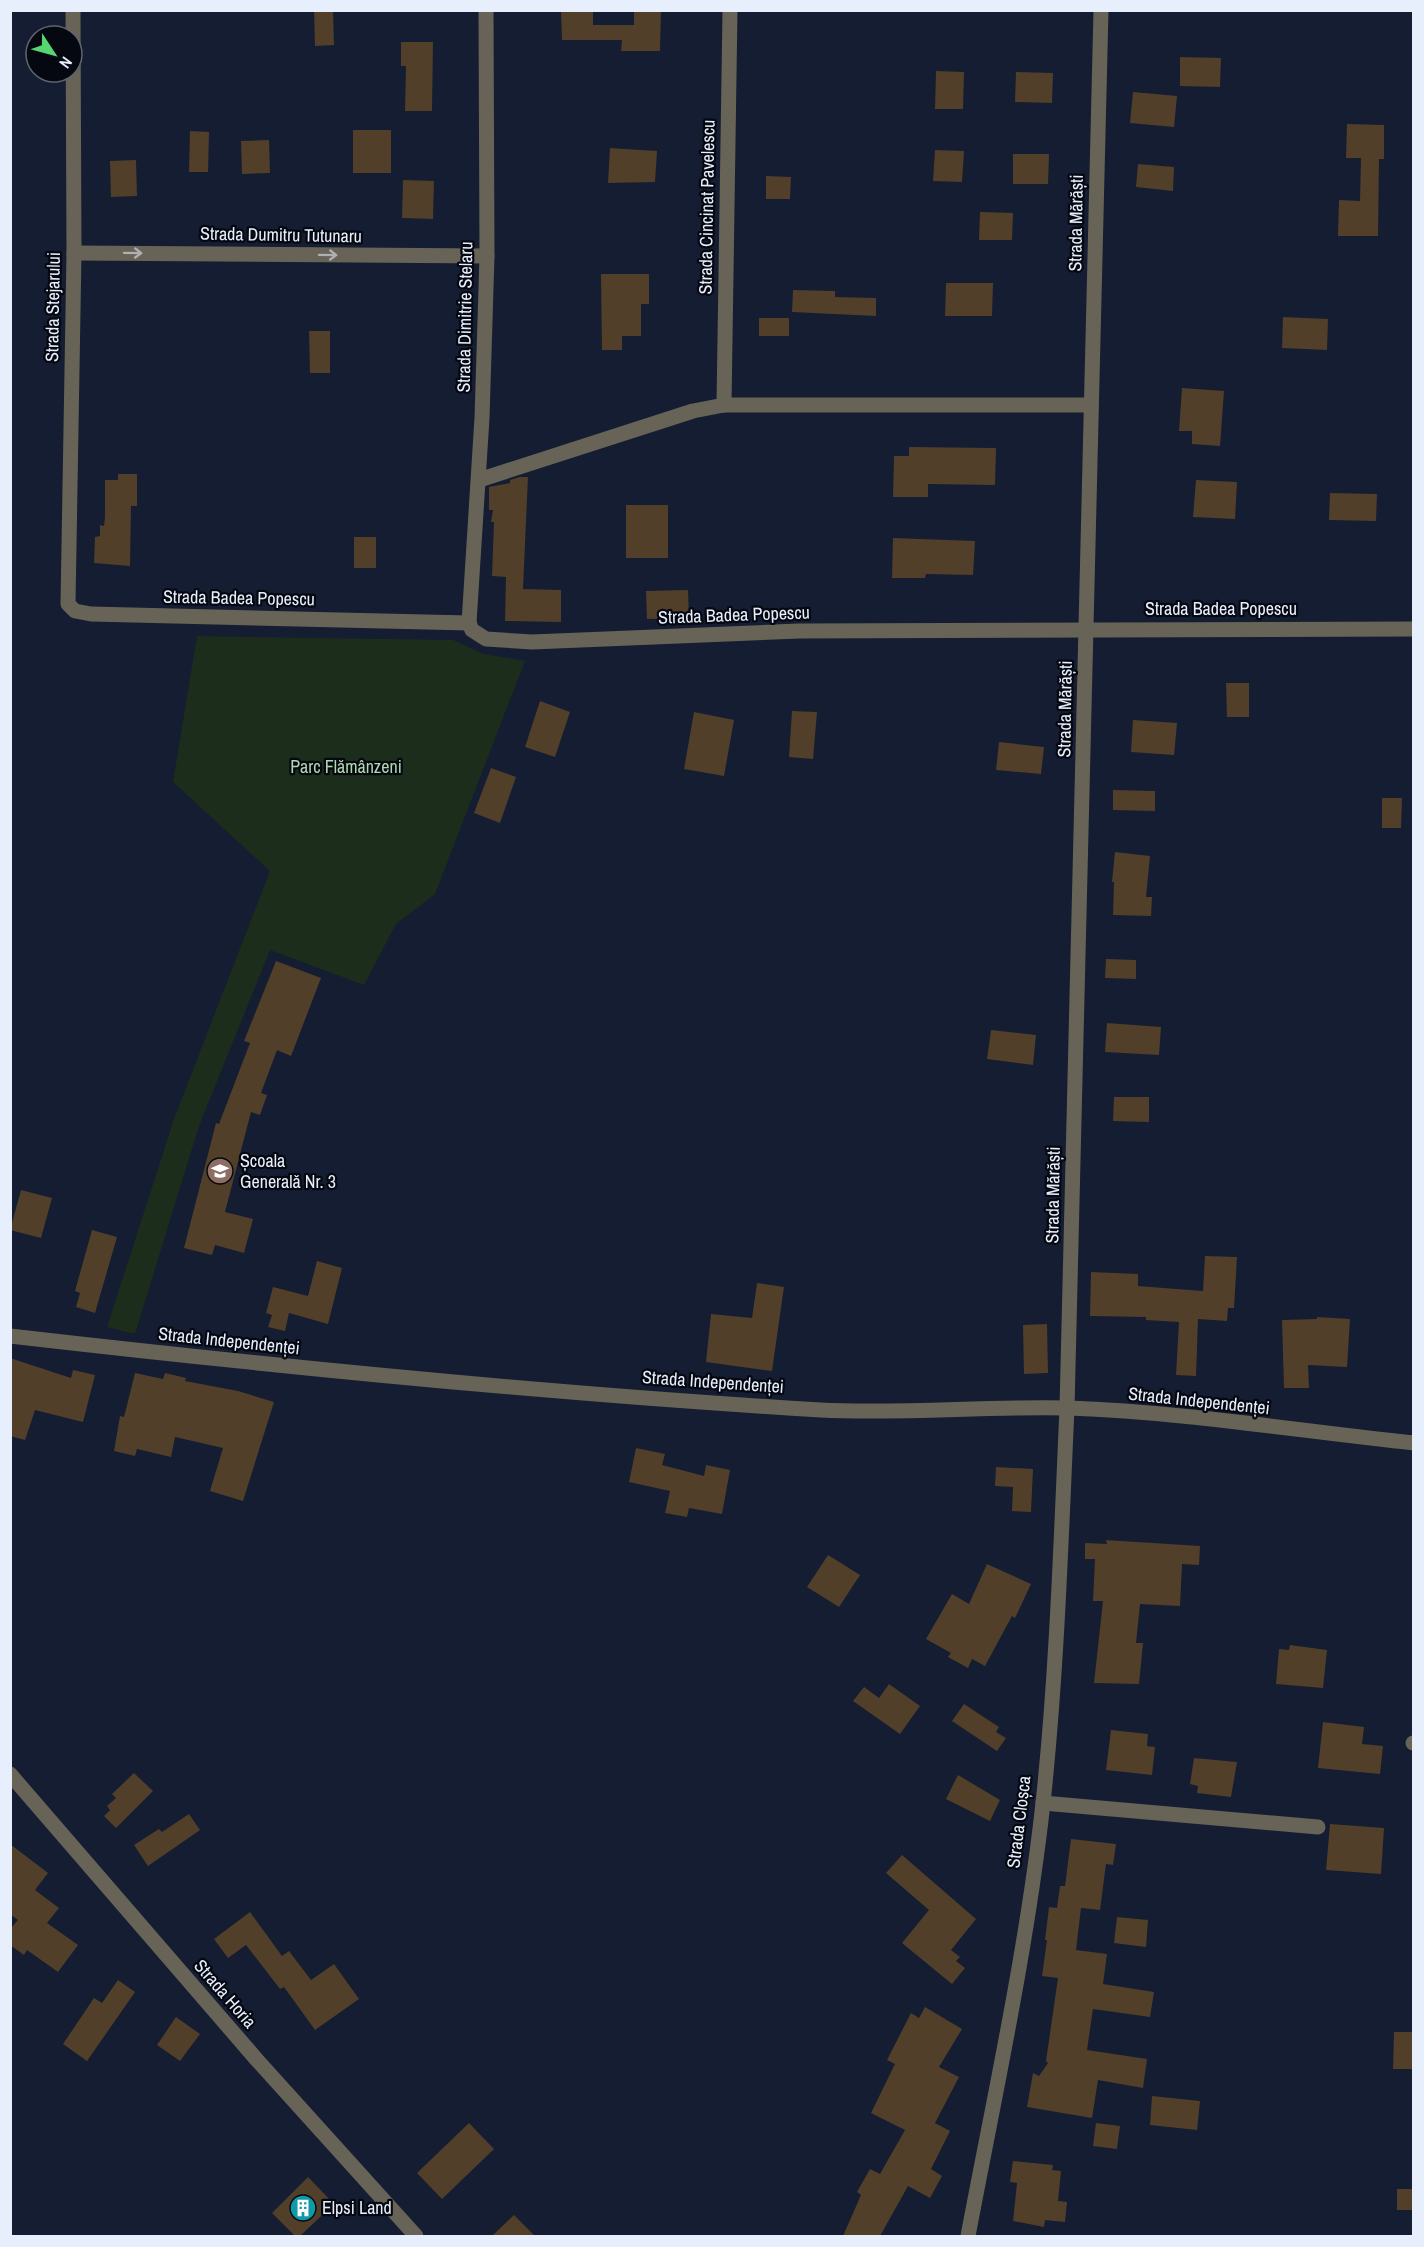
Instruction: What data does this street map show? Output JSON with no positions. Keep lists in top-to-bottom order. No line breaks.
{"streets":{"street":["Strada Cincinat Pavelescu","Strada Mărăști","Strada Dumitru Tutunaru","Strada Stejarului","Strada Dimitrie Stelaru","Strada Badea Popescu","Strada Independenței","Strada Cloșca","Strada Horia"]},"crossings":[["Strada Mărăști","Strada Badea Popescu"],["Strada Mărăști","Strada Independenței"],["Strada Mărăști","Strada Cloșca"],["Strada Dumitru Tutunaru","Strada Stejarului"],["Strada Dumitru Tutunaru","Strada Dimitrie Stelaru"],["Strada Stejarului","Strada Badea Popescu"],["Strada Dimitrie Stelaru","Strada Badea Popescu"],["Strada Independenței","Strada Cloșca"]],"one_way":["Strada Dumitru Tutunaru"],"parks":["Parc Flămânzeni"],"places":{"school or university":["Școala Generală Nr. 3"],"building":["Elpsi Land"]},"north":"bottom right"}
